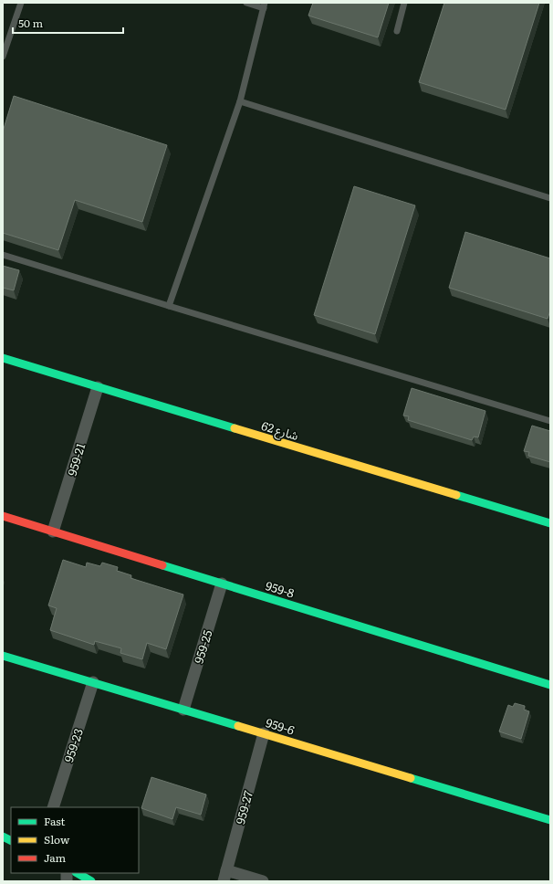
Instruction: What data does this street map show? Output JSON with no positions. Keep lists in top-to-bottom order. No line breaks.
{"streets":{"street":["شارع 62","959-21","959-8","959-25","959-6","959-23","959-27"]},"crossings":[["شارع 62","959-21"],["959-21","959-8"],["959-8","959-25"],["959-25","959-6"],["959-6","959-23"],["959-6","959-27"]],"legend":["Fast","Slow","Jam"],"scale_bar":"50 m"}
